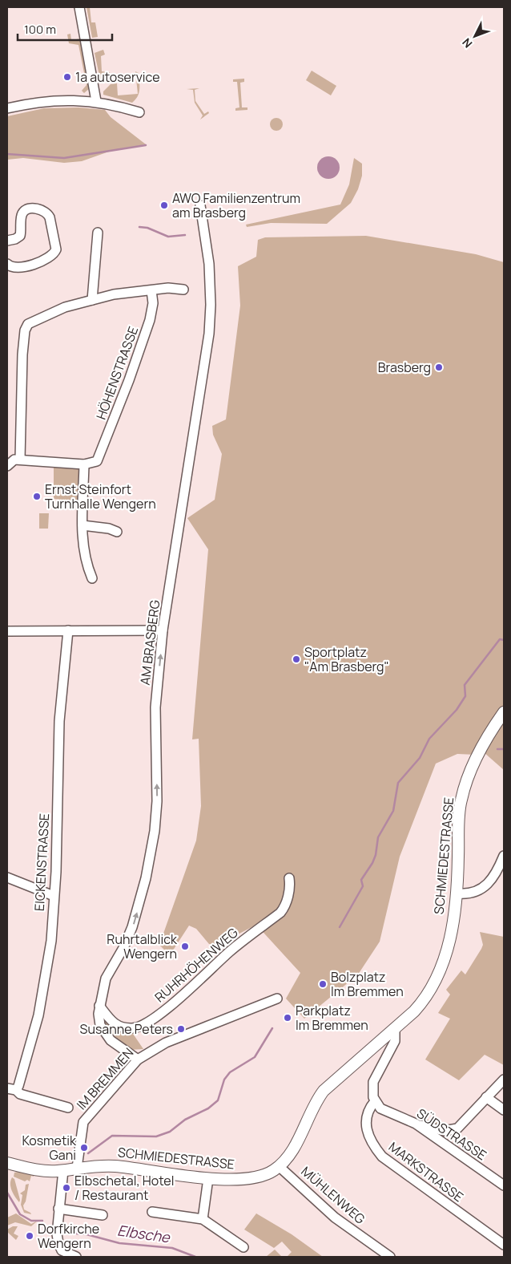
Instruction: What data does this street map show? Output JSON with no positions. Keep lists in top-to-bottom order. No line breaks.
{"streets":{"main road":["SCHMIEDESTRASSE"],"street":["HÖHENSTRASSE","AM BRASBERG","EICKENSTRASSE","RUHRHÖHENWEG","IM BREMMEN","SÜDSTRASSE","MARKSTRASSE","MÜHLENWEG"]},"crossings":[["AM BRASBERG","RUHRHÖHENWEG"],["AM BRASBERG","IM BREMMEN"],["SCHMIEDESTRASSE","IM BREMMEN"],["SCHMIEDESTRASSE","MÜHLENWEG"],["SÜDSTRASSE","MARKSTRASSE"]],"one_way":["AM BRASBERG"],"water":["Elbsche"],"places":["1a autoservice","AWO Familienzentrum am Brasberg","Brasberg","Ernst Steinfort Turnhalle Wengern","Sportplatz \"Am Brasberg\"","Ruhrtalblick Wengern","Bolzplatz Im Bremmen","Parkplatz Im Bremmen","Susanne Peters","Kosmetik Gani","Elbschetal, Hotel / Restaurant","Dorfkirche Wengern"],"scale_bar":"100 m","north":"bottom left"}
